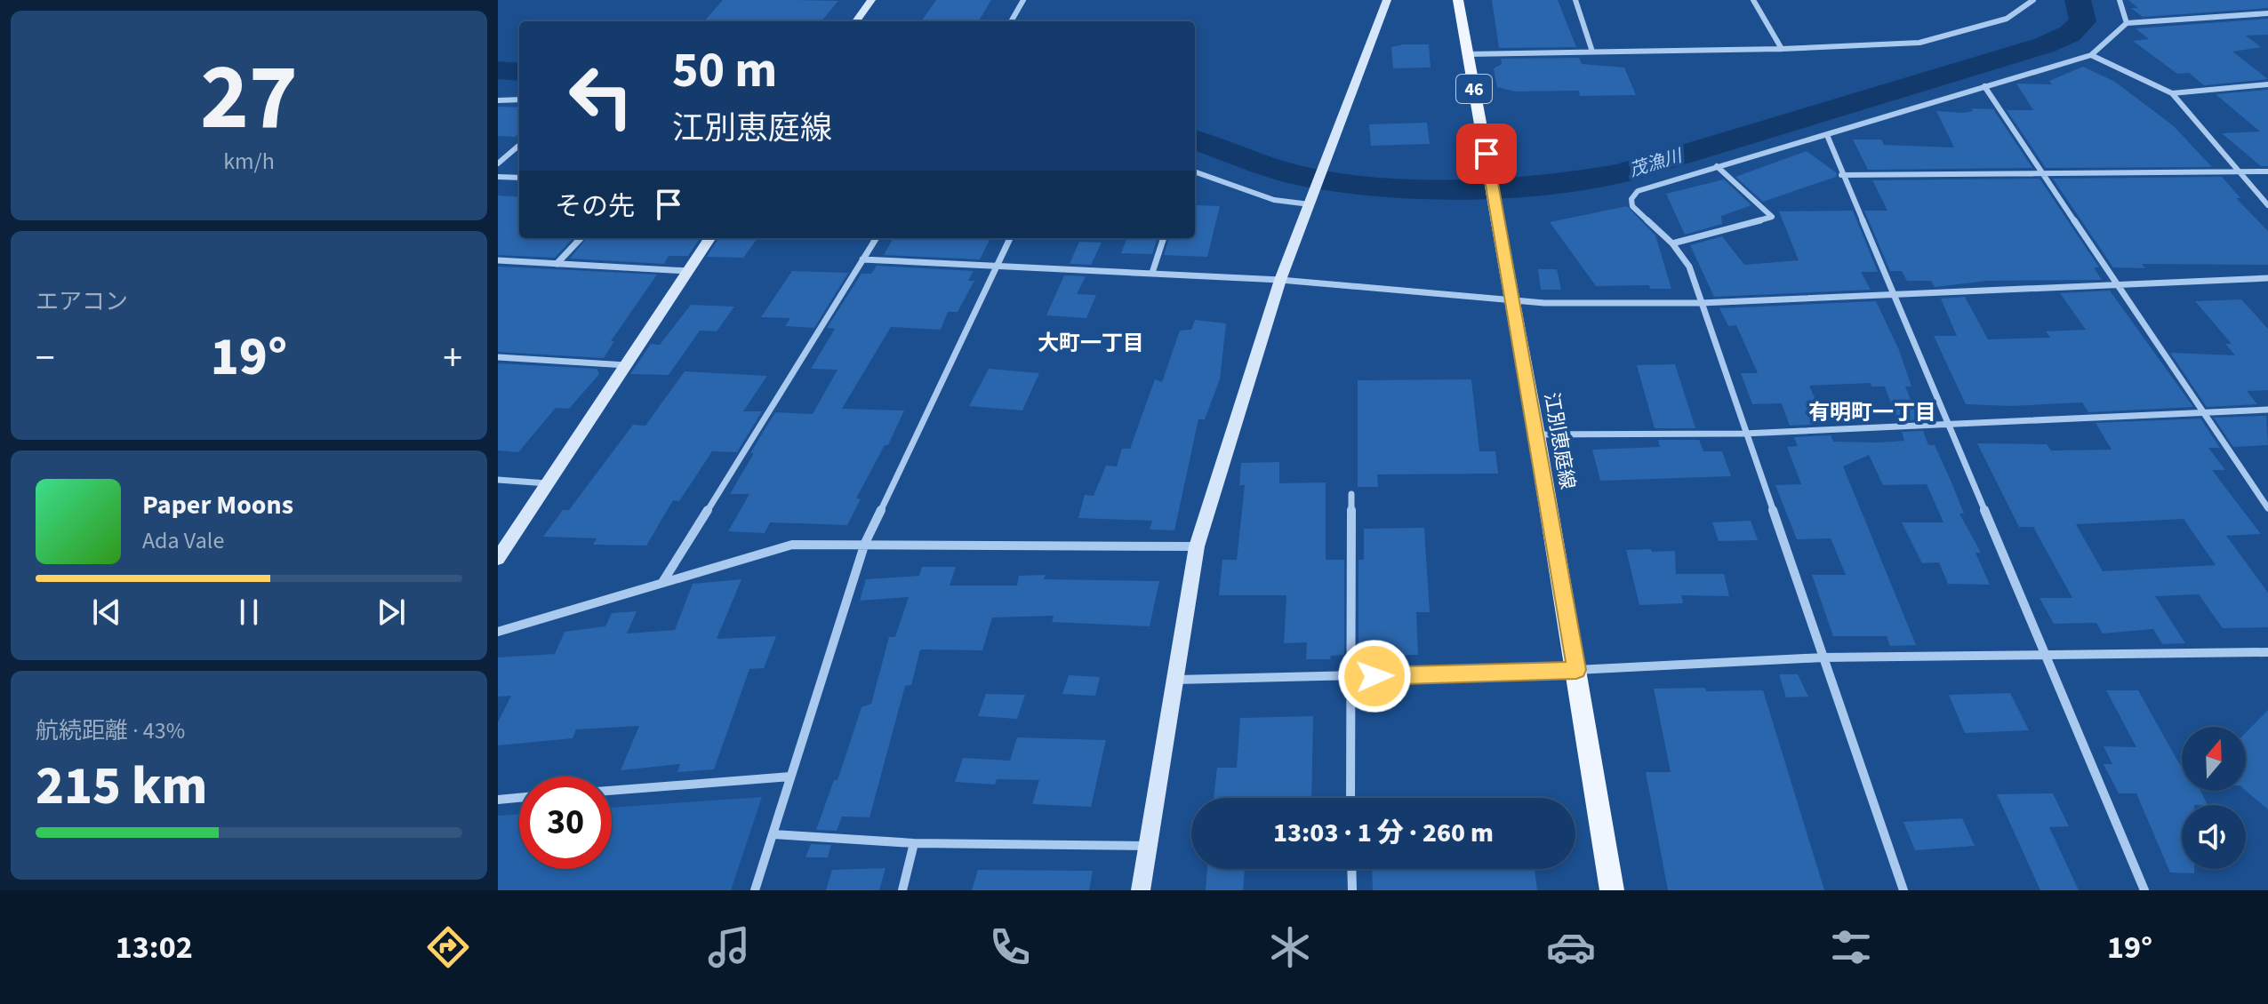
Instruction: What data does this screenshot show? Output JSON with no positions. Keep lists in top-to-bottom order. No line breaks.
{"streets":{"main road":["46","江別恵庭線"]},"districts":["大町一丁目","有明町一丁目"],"water":["茂漁川"],"north":"top","page":{"tile":[["27","km/h"],"エアコン",["航続距離 · 43%","215 km"]],"turn":["50 m","江別恵庭線"],"then":"その先","heat":["−","19°","+"],"song":["Paper Moons","Ada Vale"],"limit":"30","trip":"13:03 · 1 分 · 260 m","tabs":["13:02","19°"]}}
